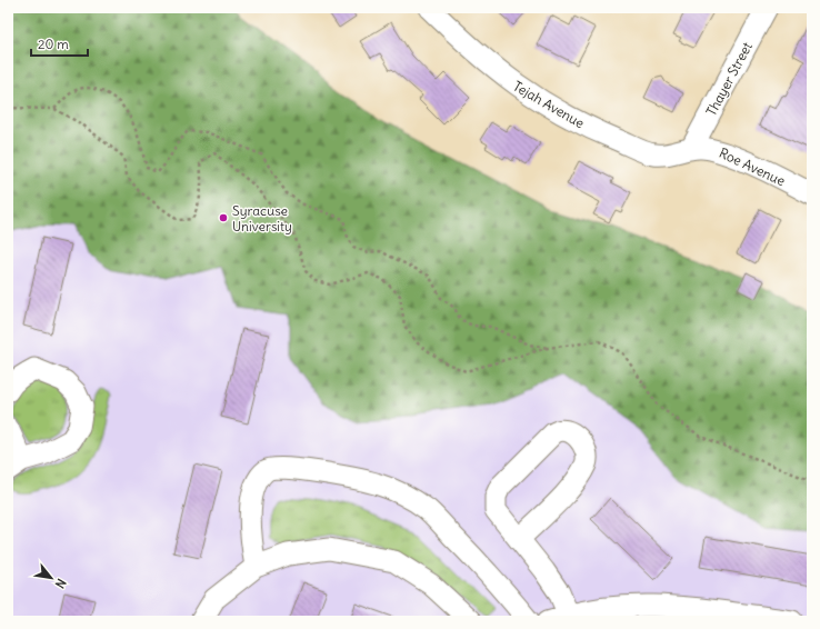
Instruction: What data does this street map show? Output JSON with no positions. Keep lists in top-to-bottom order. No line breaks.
{"streets":{"street":["Thayer Street","Tejah Avenue","Roe Avenue"]},"crossings":[["Thayer Street","Tejah Avenue"],["Thayer Street","Roe Avenue"],["Tejah Avenue","Roe Avenue"]],"places":["Syracuse University"],"scale_bar":"20 m","north":"bottom right"}
